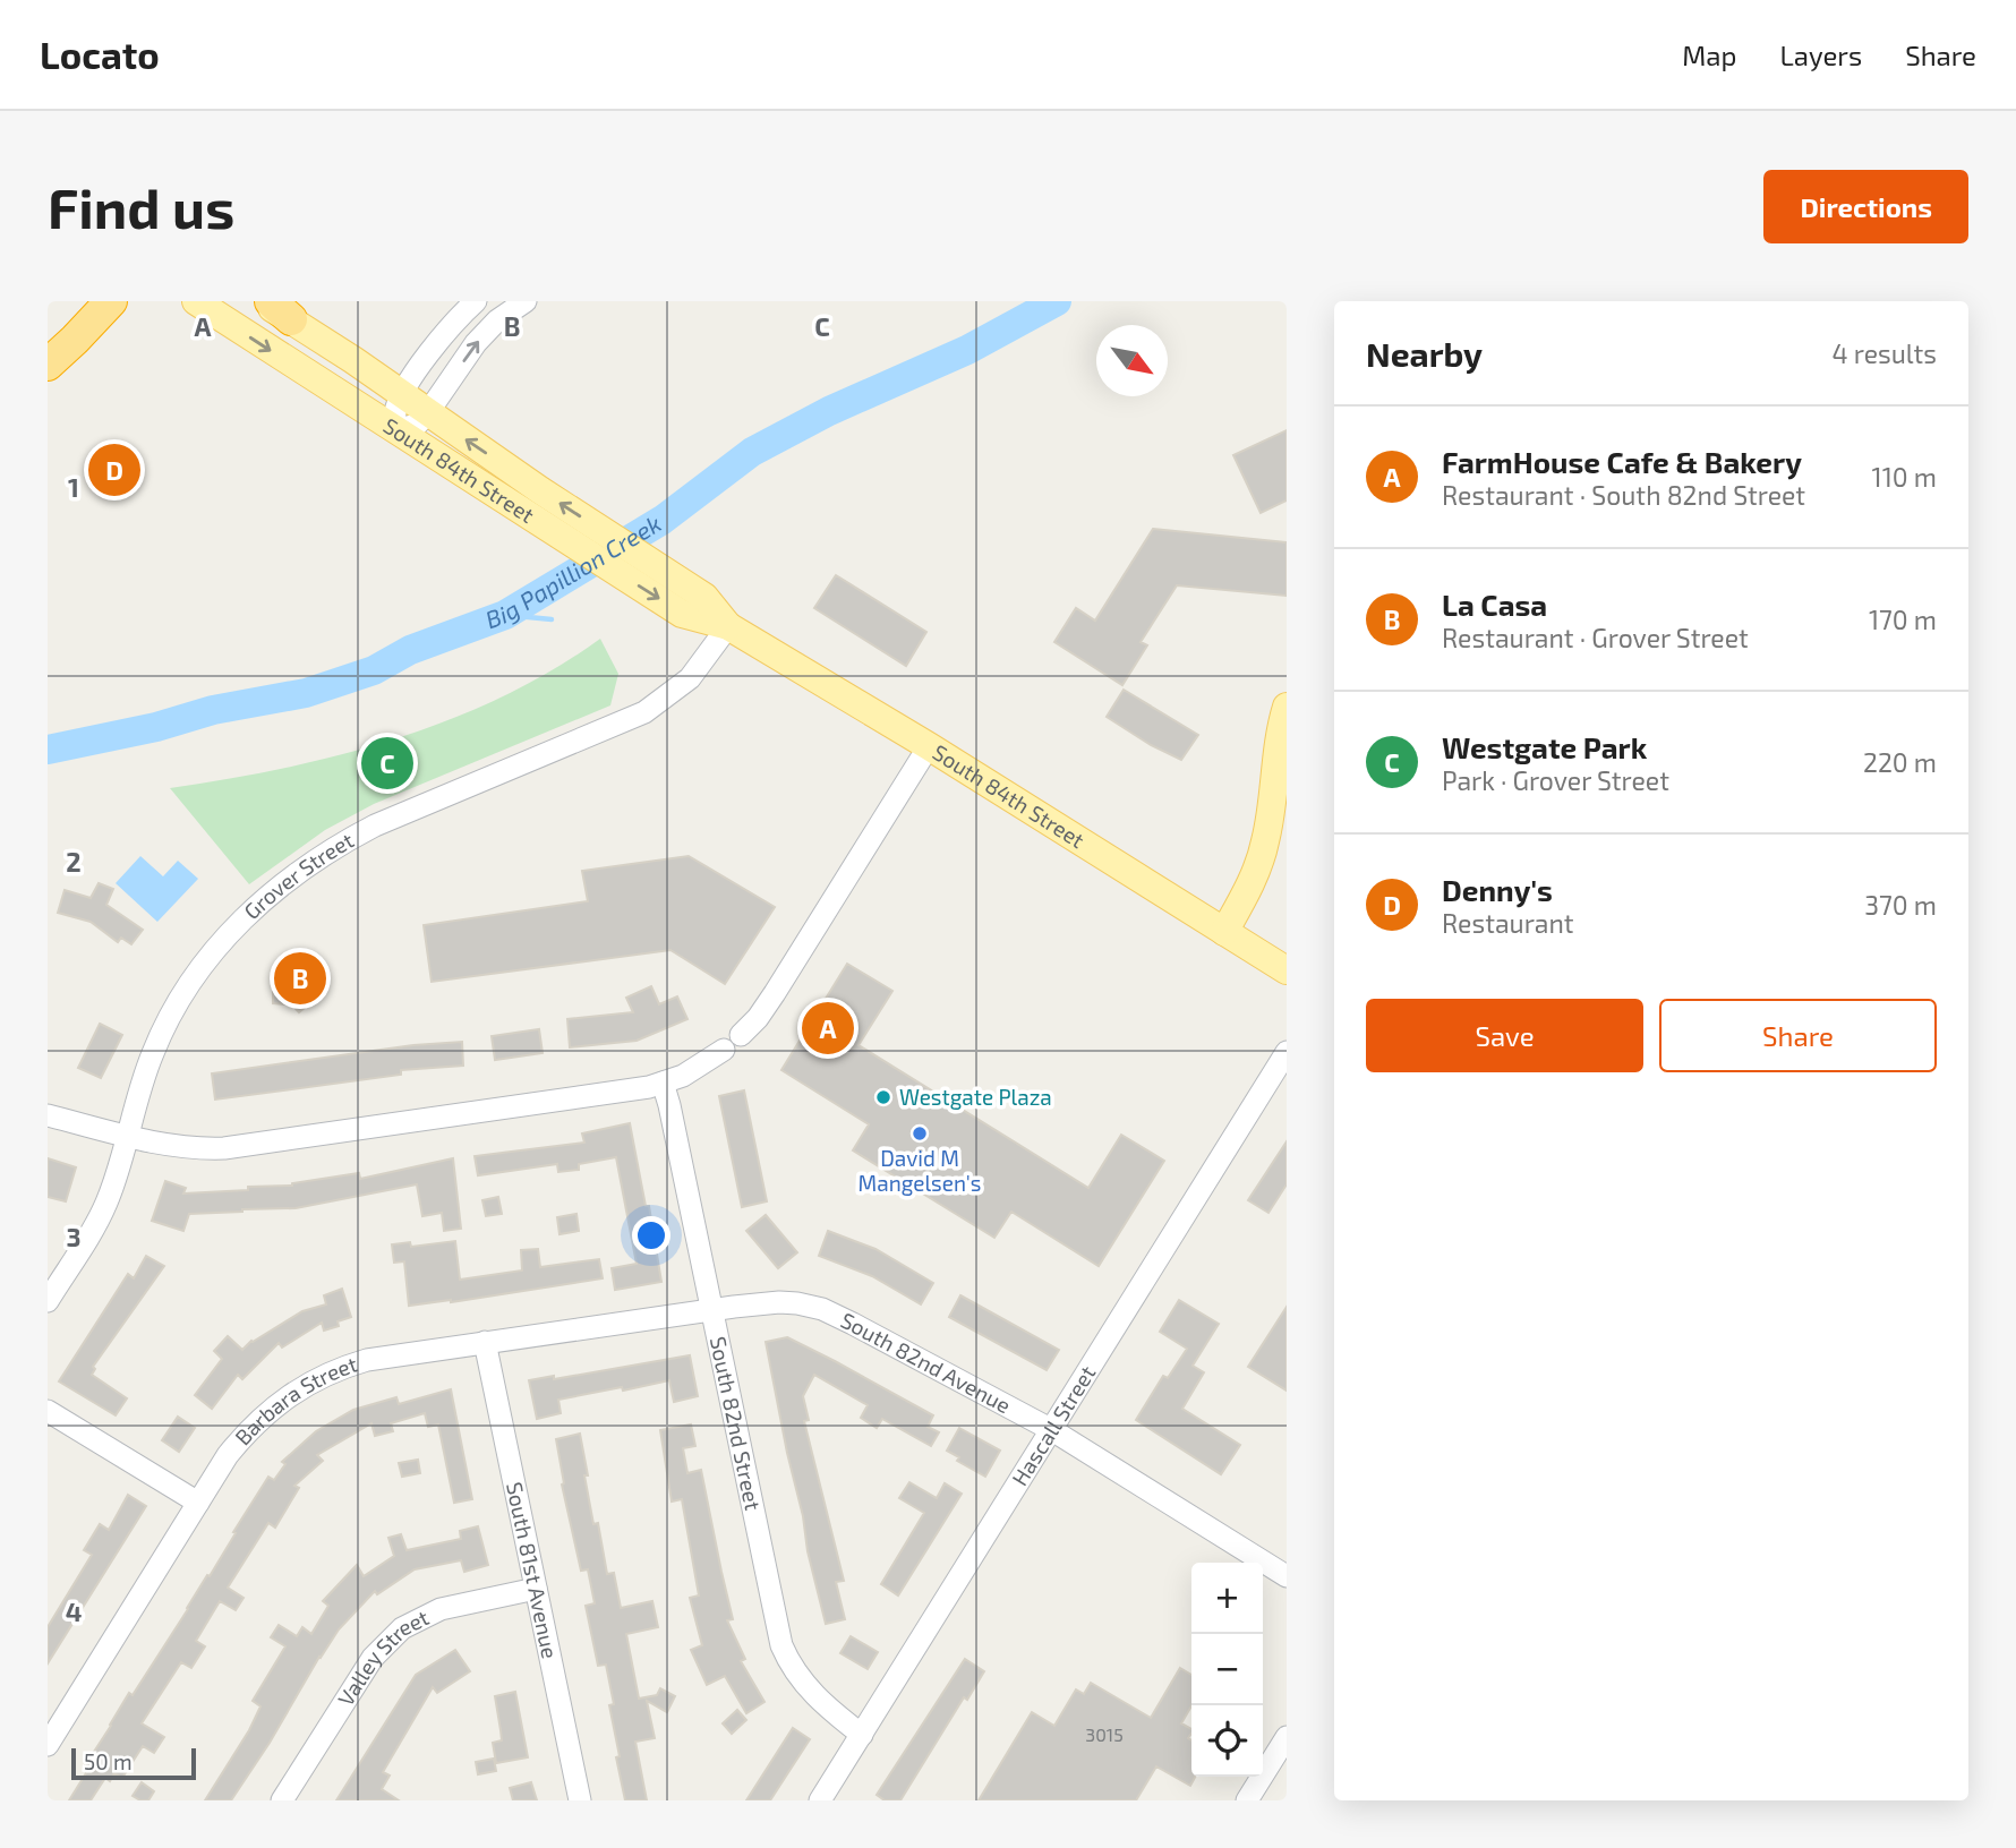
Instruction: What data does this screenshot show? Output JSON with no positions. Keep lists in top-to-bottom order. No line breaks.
{"streets":{"main road":["South 84th Street"],"street":["Grover Street","South 82nd Avenue","Barbara Street","South 82nd Street","Hascall Street","South 81st Avenue","Valley Street"]},"crossings":[["South 84th Street","Grover Street"],["South 82nd Avenue","Barbara Street"],["South 82nd Avenue","South 82nd Street"],["South 82nd Avenue","Hascall Street"],["Barbara Street","South 82nd Street"],["Barbara Street","South 81st Avenue"],["South 82nd Street","Hascall Street"],["South 81st Avenue","Valley Street"]],"water":["Big Papillion Creek"],"places":["Westgate Plaza","David M Mangelsen's"],"house_numbers":["3015"],"scale_bar":"50 m","north":"bottom right","page":{"header":"Locato","nav":["Map","Layers","Share"],"buttons":["Directions",["Save","Share"]],"title":"Find us","heading":["Nearby","4 results"],"list":[{"mark":"A","name":"FarmHouse Cafe & Bakery","note":"Restaurant · South 82nd Street","value":"110 m"},{"mark":"B","name":"La Casa","note":"Restaurant · Grover Street","value":"170 m"},{"mark":"C","name":"Westgate Park","note":"Park · Grover Street","value":"220 m"},{"mark":"D","name":"Denny's","note":"Restaurant","value":"370 m"}],"pins":["D","C","B","A"],"map_buttons":["+","−"],"scale":"50 m"},"grid":{"columns":["A","B","C"],"rows":["1","2","3","4"]}}
